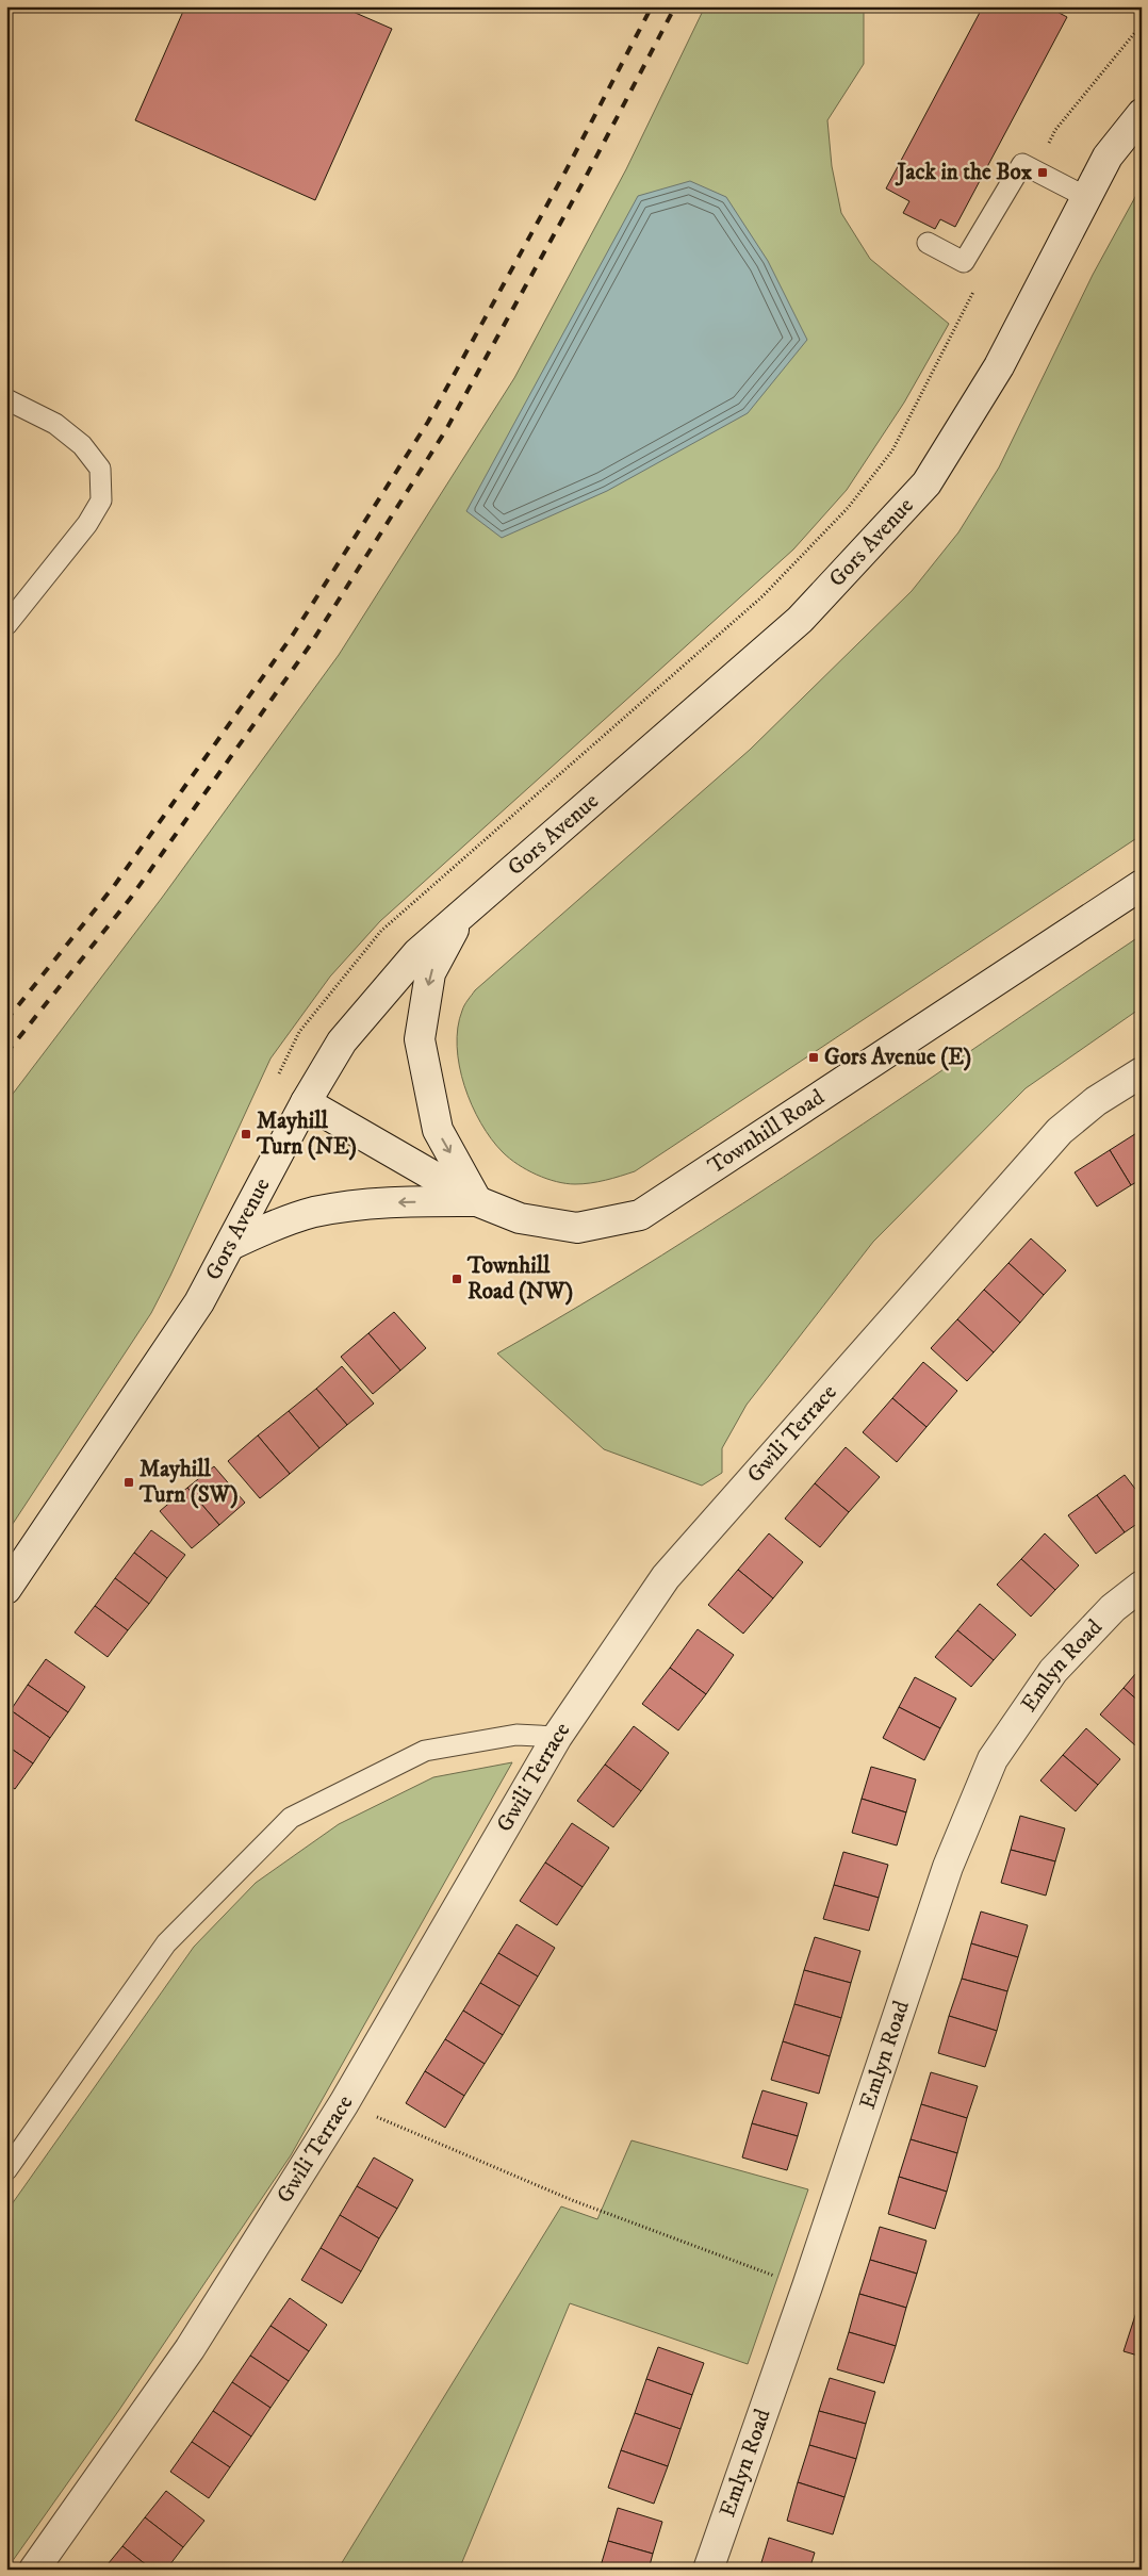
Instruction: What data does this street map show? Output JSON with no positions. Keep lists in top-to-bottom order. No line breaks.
{"streets":{"street":["Gors Avenue","Townhill Road","Gwili Terrace","Emlyn Road"]},"crossings":[["Gors Avenue","Townhill Road"]],"places":{"transit":["Jack in the Box","Gors Avenue (E)","Mayhill Turn (NE)","Townhill Road (NW)","Mayhill Turn (SW)"]}}
